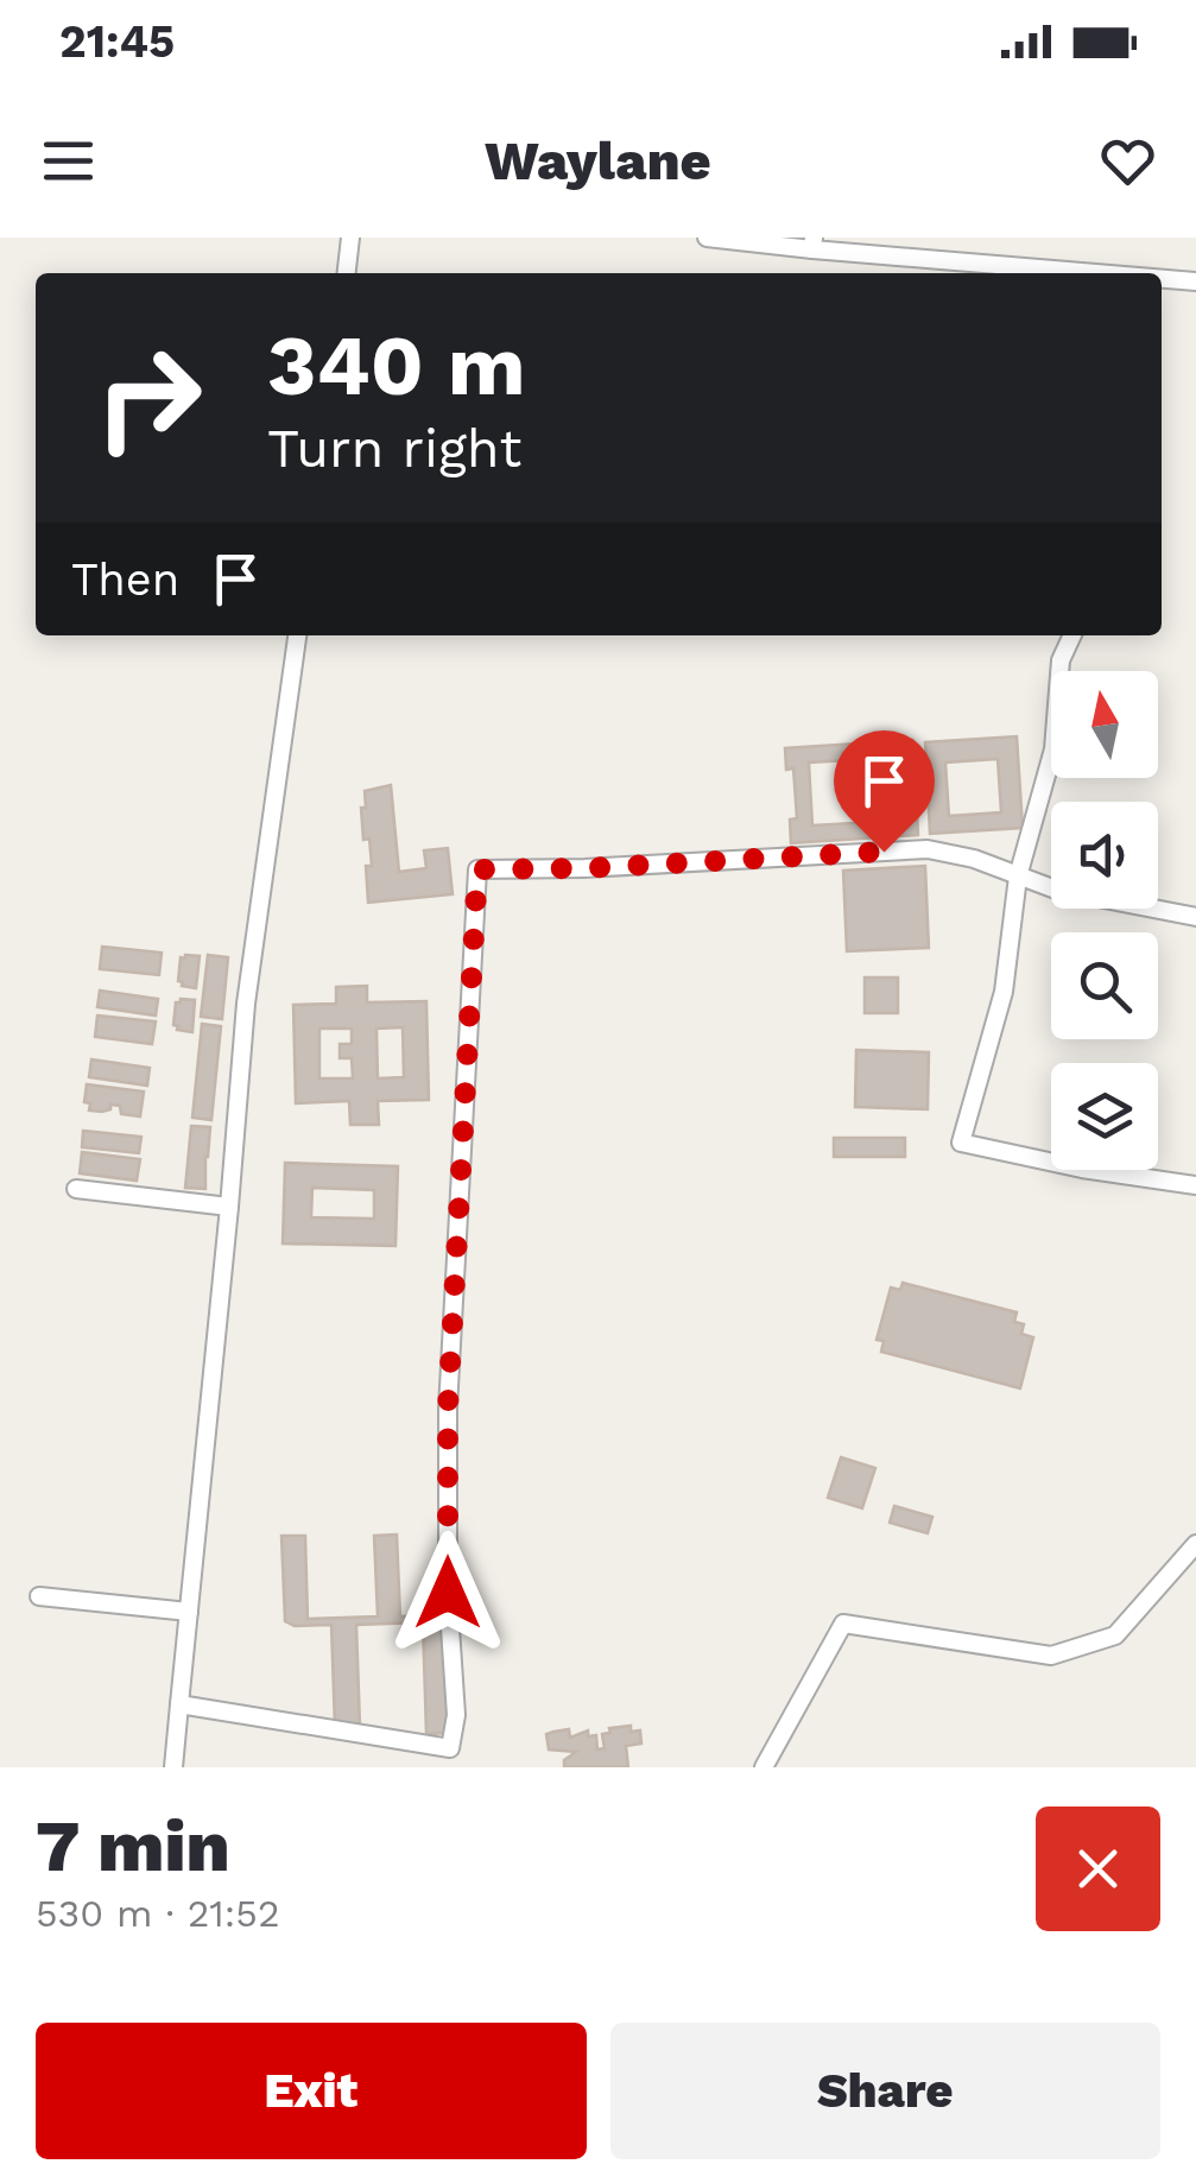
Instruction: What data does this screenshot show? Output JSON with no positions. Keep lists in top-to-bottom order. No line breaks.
{"north":"top","page":{"status":"21:45","header":"Waylane","turn":["340 m","Turn right"],"then":"Then","heading":["7 min","530 m · 21:52"],"buttons":["Exit","Share"]}}
